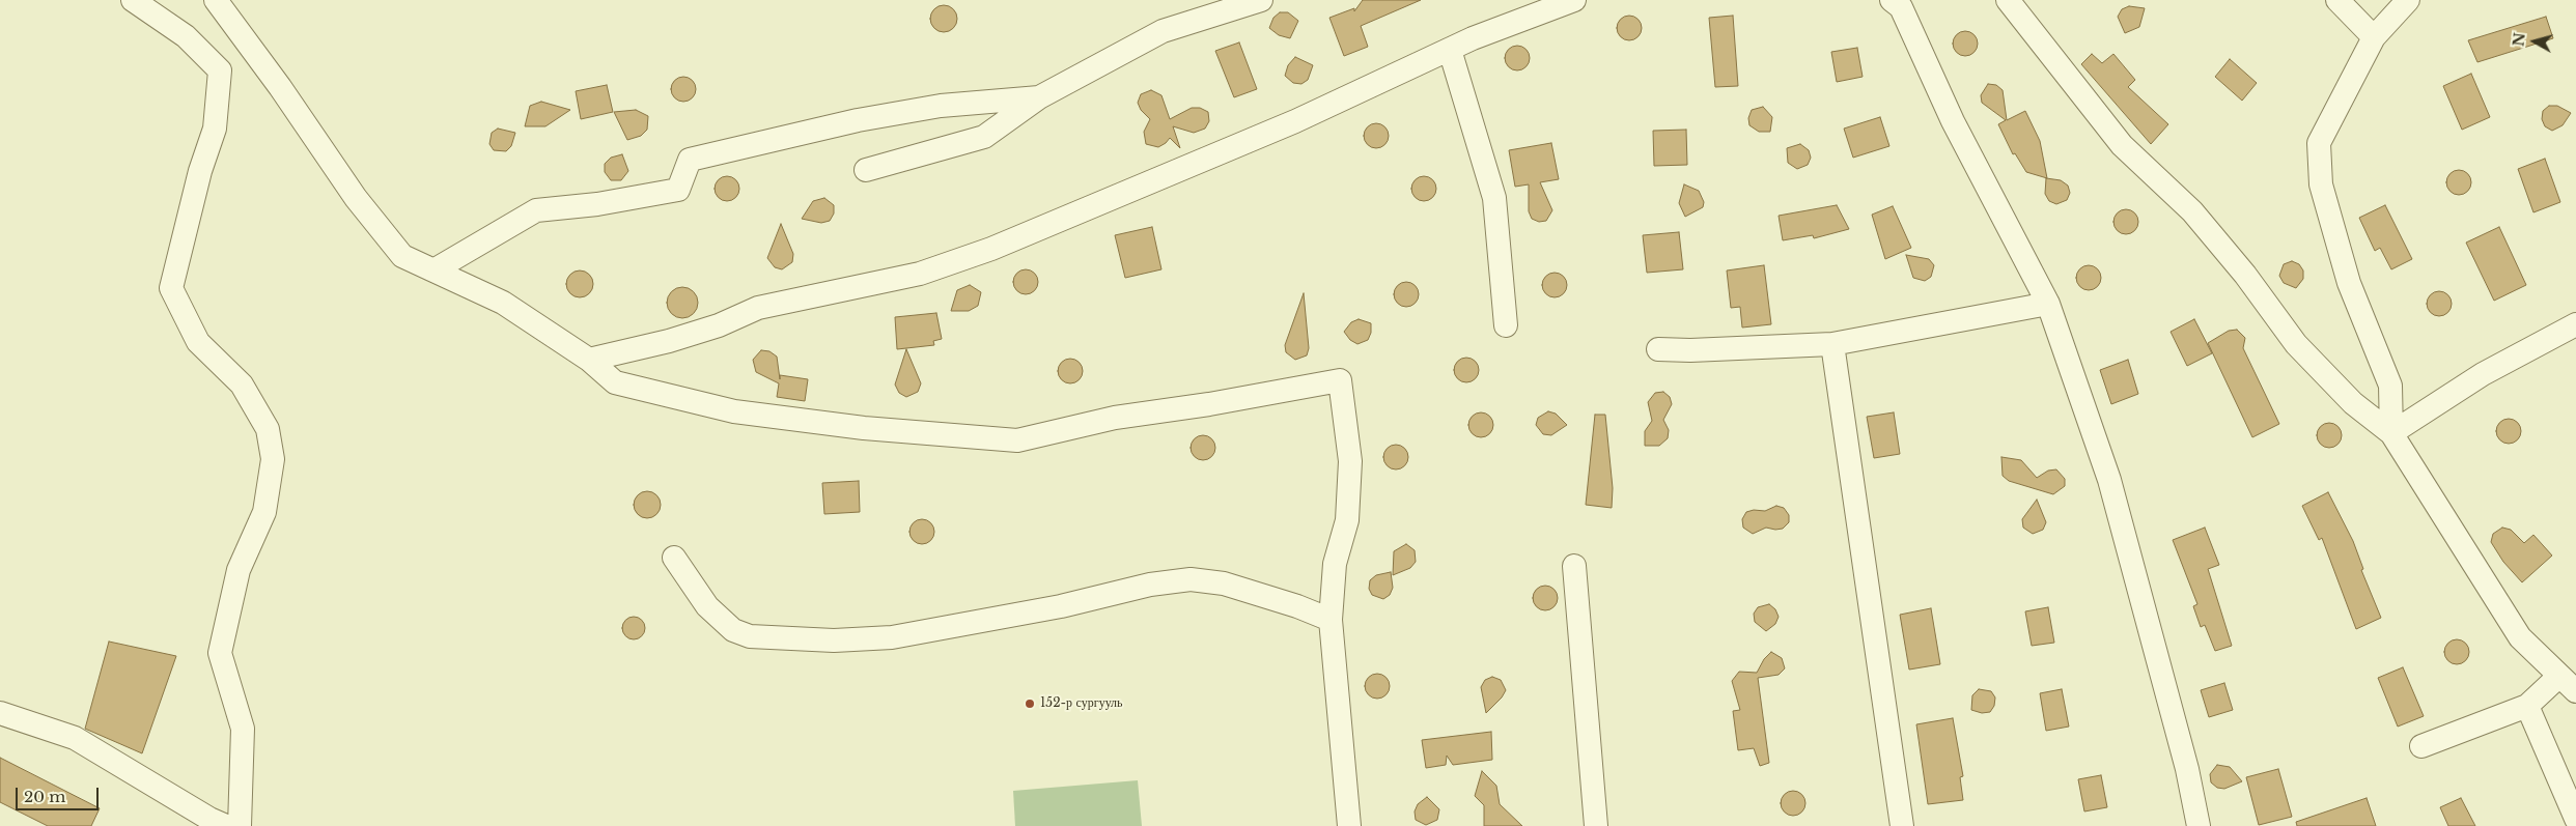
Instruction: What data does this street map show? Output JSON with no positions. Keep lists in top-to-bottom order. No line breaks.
{"places":["152-р сургууль"],"scale_bar":"20 m","north":"left"}
